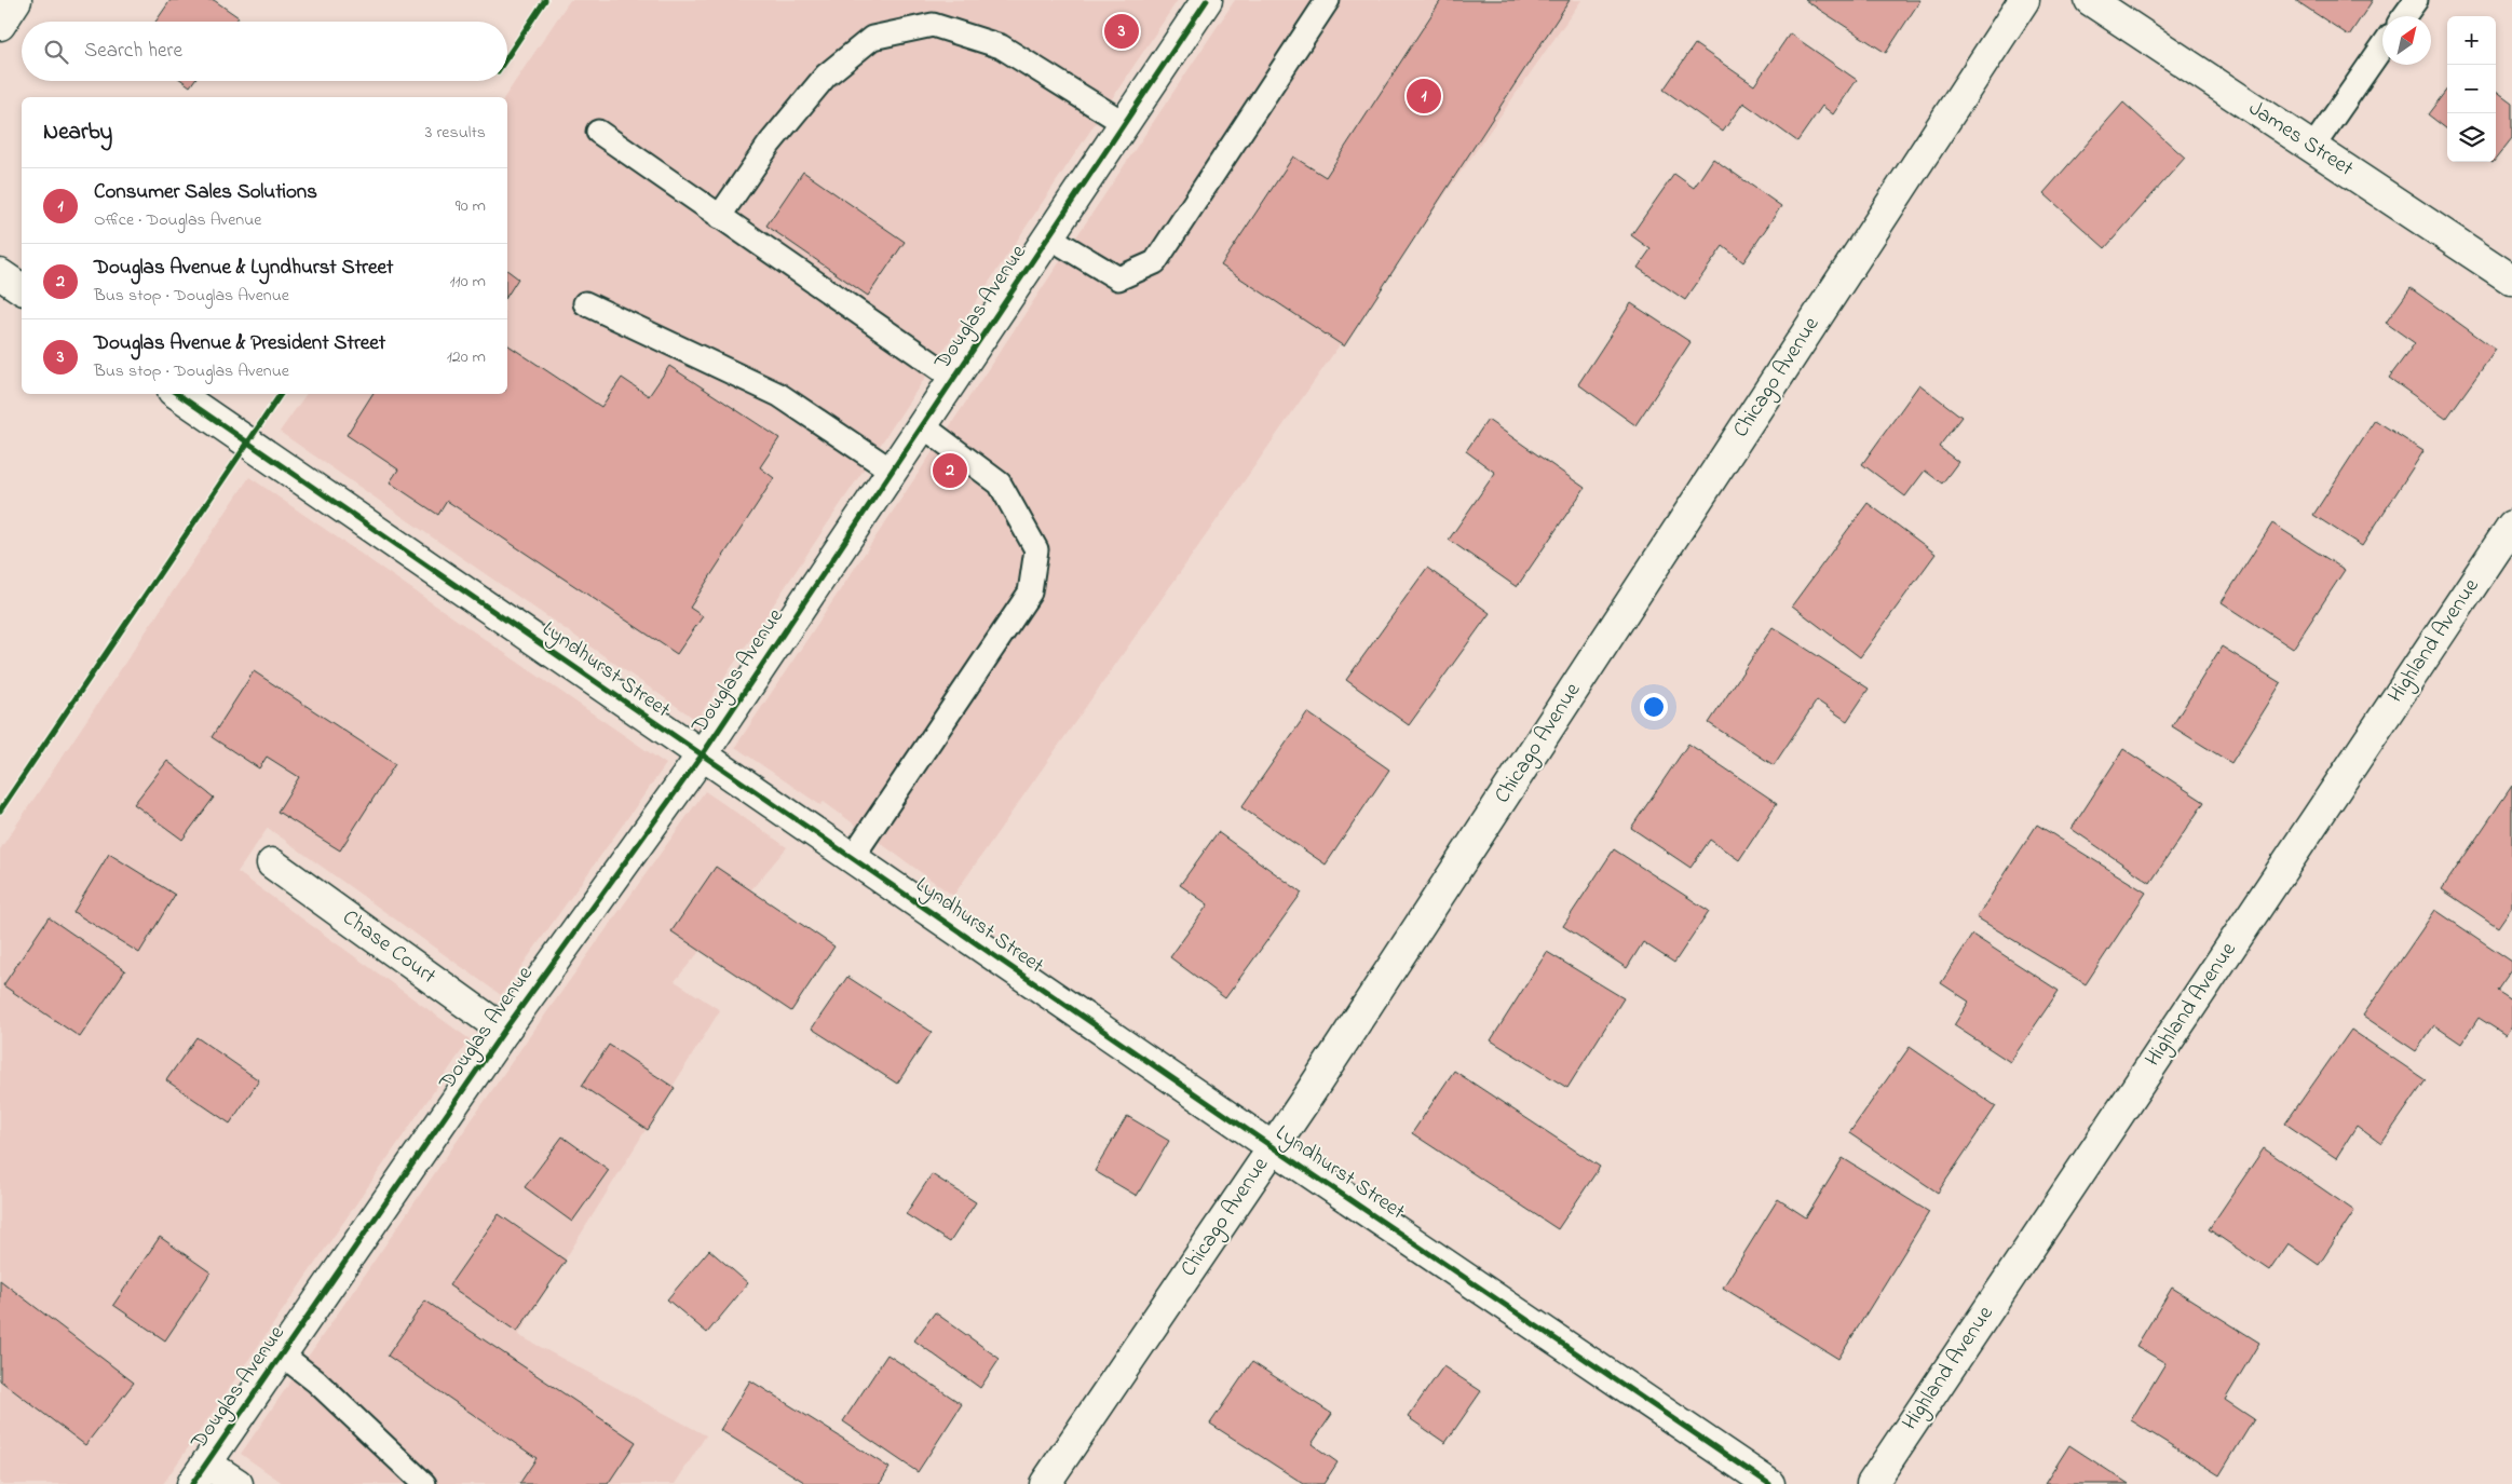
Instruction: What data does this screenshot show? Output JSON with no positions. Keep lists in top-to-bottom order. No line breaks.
{"streets":{"street":["James Street","Douglas Avenue","Chicago Avenue","Highland Avenue","Lyndhurst Street","Chase Court"]},"crossings":[["Douglas Avenue","Lyndhurst Street"],["Douglas Avenue","Chase Court"],["Chicago Avenue","Lyndhurst Street"]],"north":"top right","page":{"pins":["3","1","2"],"map_buttons":["+","−"],"search":"Search here","heading":["Nearby","3 results"],"list":[{"mark":"1","name":"Consumer Sales Solutions","note":"Office · Douglas Avenue","value":"90 m"},{"mark":"2","name":"Douglas Avenue & Lyndhurst Street","note":"Bus stop · Douglas Avenue","value":"110 m"},{"mark":"3","name":"Douglas Avenue & President Street","note":"Bus stop · Douglas Avenue","value":"120 m"}]}}
